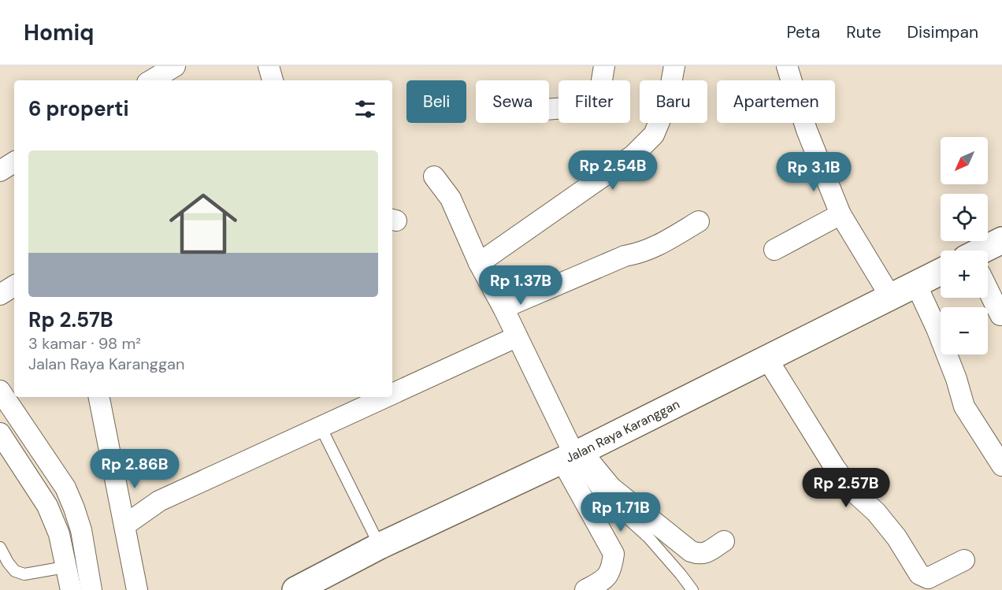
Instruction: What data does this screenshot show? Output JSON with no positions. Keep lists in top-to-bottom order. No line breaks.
{"streets":{"street":["Jalan Raya Karanggan"]},"north":"bottom left","page":{"header":"Homiq","nav":["Peta","Rute","Disimpan"],"chip":["Beli","Sewa","Filter","Baru","Apartemen"],"heading":"6 properti","map_buttons":["+","−"],"list":[{"name":"Rp 2.57B","note":"3 kamar · 98 m² · Jalan Raya Karanggan"}],"price":["Rp 2.54B","Rp 3.1B","Rp 1.37B","Rp 2.86B","Rp 2.57B","Rp 1.71B"]}}
